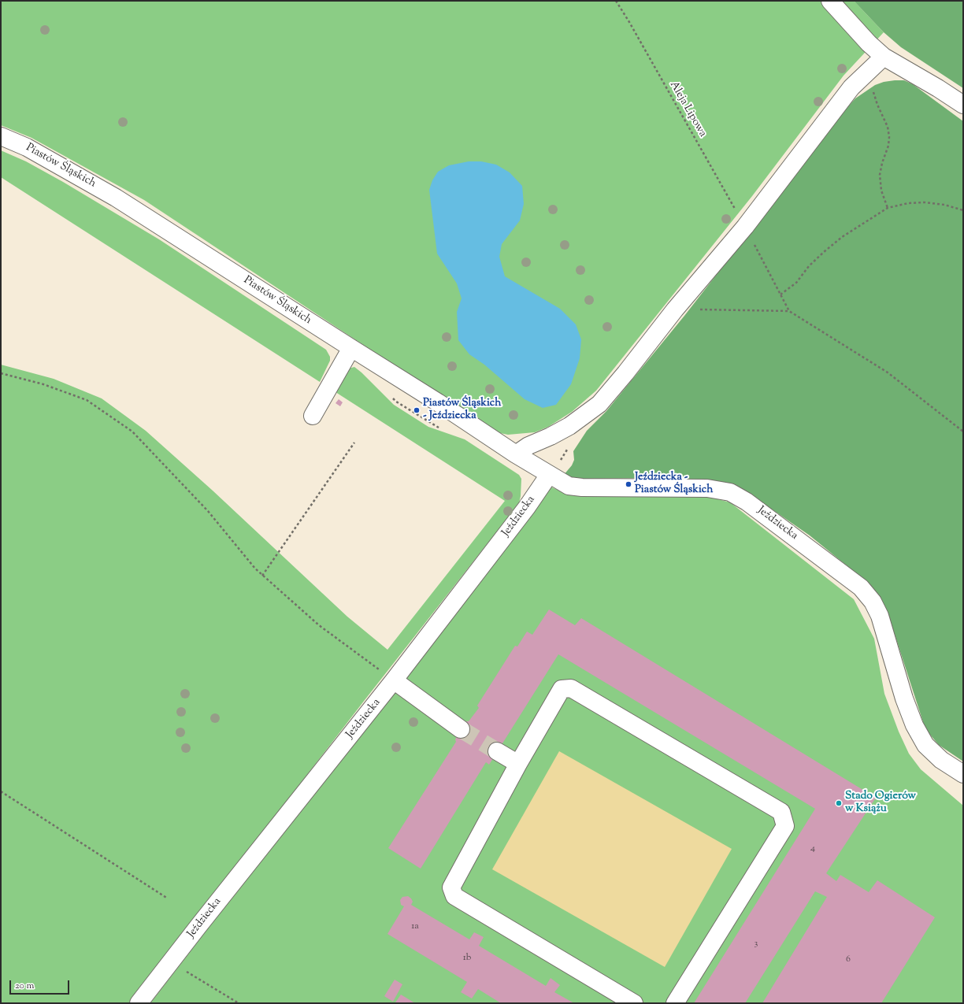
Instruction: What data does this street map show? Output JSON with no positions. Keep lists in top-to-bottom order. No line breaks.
{"streets":{"street":["Piastów Śląskich","Jeździecka"],"path":["Aleja Lipowa"]},"crossings":[["Piastów Śląskich","Jeździecka"]],"places":["Piastów Śląskich - Jeździecka","Jeździecka - Piastów Śląskich","Stado Ogierów w Książu"],"house_numbers":["4","1a","3","1b","6"],"scale_bar":"20 m"}
